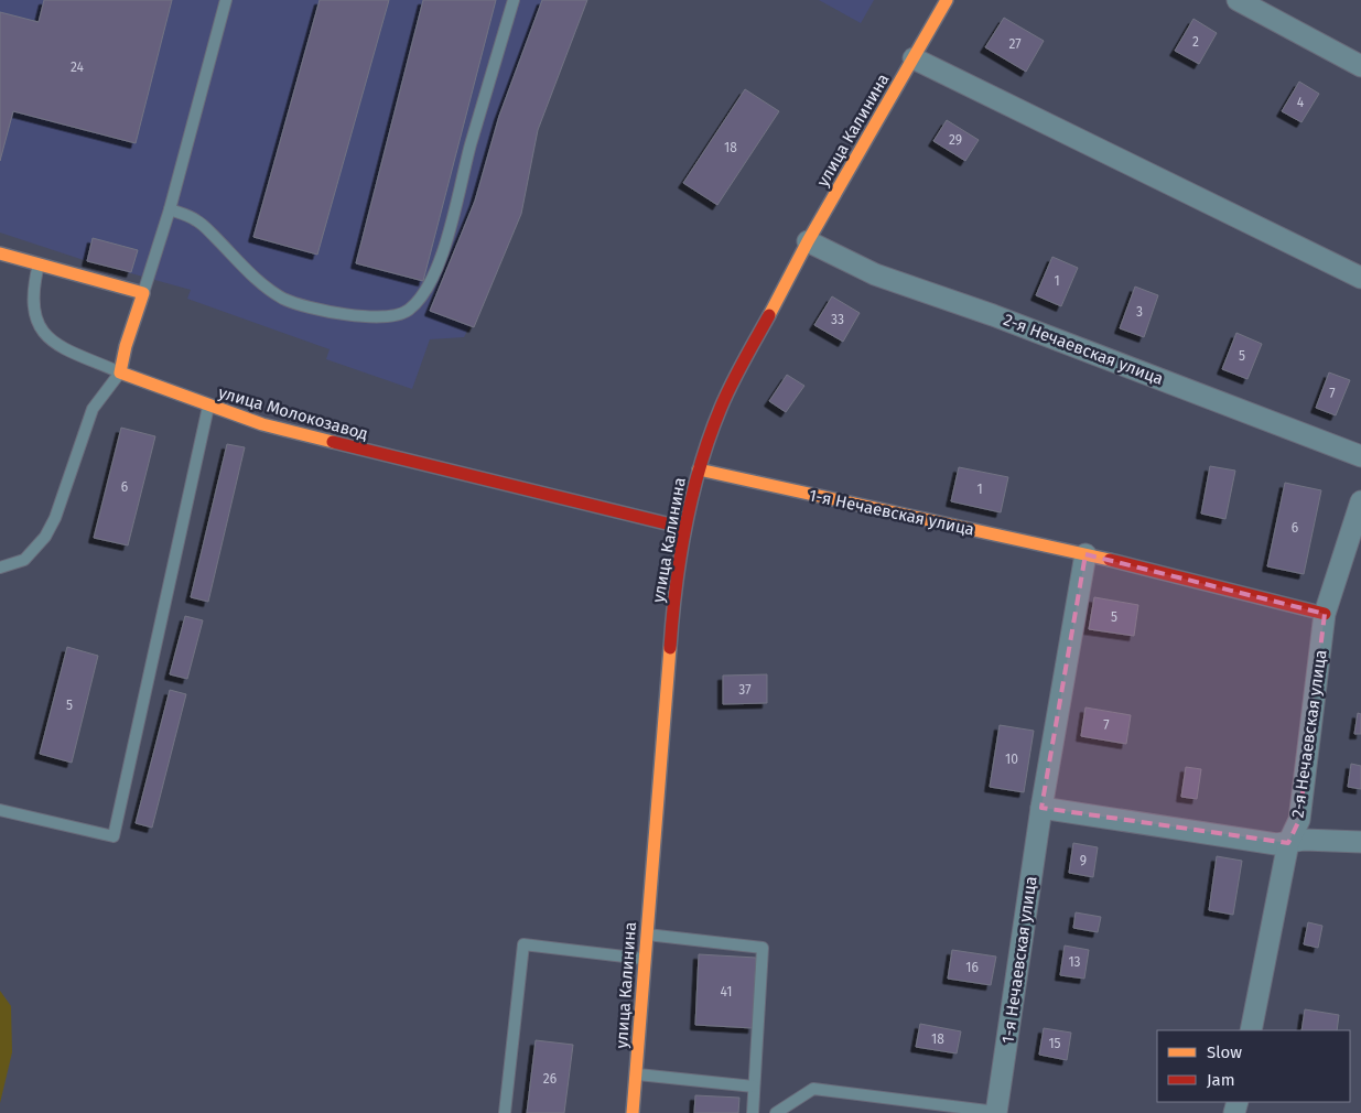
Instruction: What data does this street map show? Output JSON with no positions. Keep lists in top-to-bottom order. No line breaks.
{"streets":{"street":["улица Калинина","2-я Нечаевская улица","улица Молокозавод","1-я Нечаевская улица"]},"crossings":[["улица Калинина","2-я Нечаевская улица"],["улица Калинина","улица Молокозавод"],["улица Калинина","1-я Нечаевская улица"],["2-я Нечаевская улица","1-я Нечаевская улица"]],"house_numbers":["2","27","24","4","29","18","1","3","33","5","7","6","1","6","5","37","5","7","10","9","13","16","41","18","15","26"],"legend":["Slow","Jam"]}
